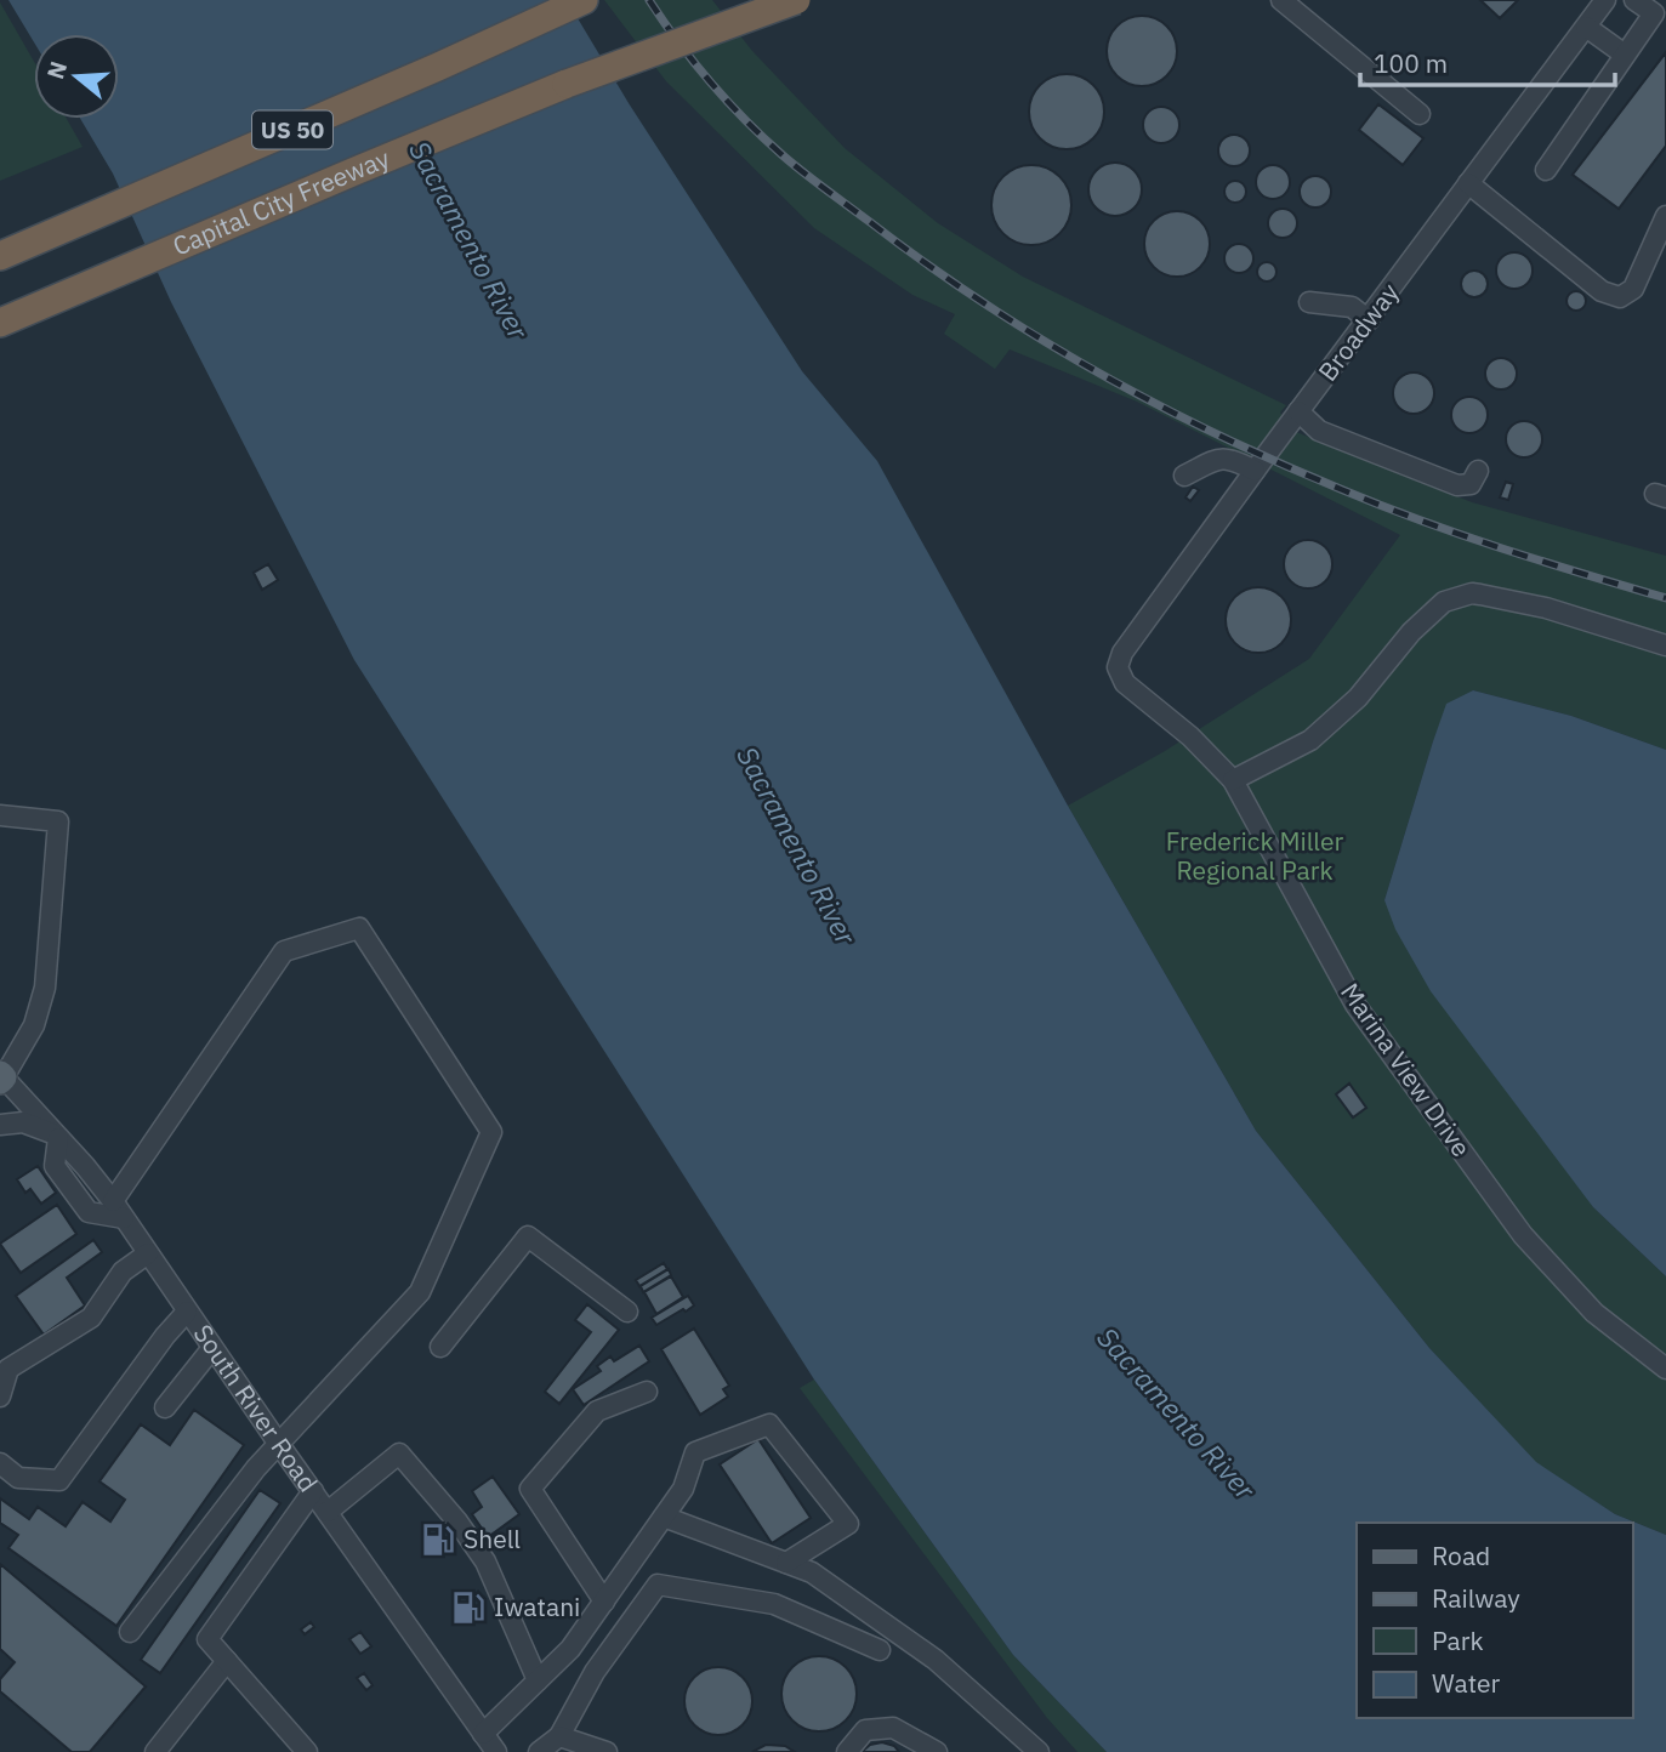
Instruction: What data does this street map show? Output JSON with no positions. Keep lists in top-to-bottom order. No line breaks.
{"streets":{"highway":["US 50","Capital City Freeway"],"street":["Broadway","Marina View Drive","South River Road"]},"crossings":[["Broadway","Marina View Drive"]],"water":["Sacramento River"],"parks":["Frederick Miller Regional Park"],"places":{"fuel station":["Shell","Iwatani"]},"legend":["Road","Railway","Park","Water"],"scale_bar":"100 m","north":"left"}
